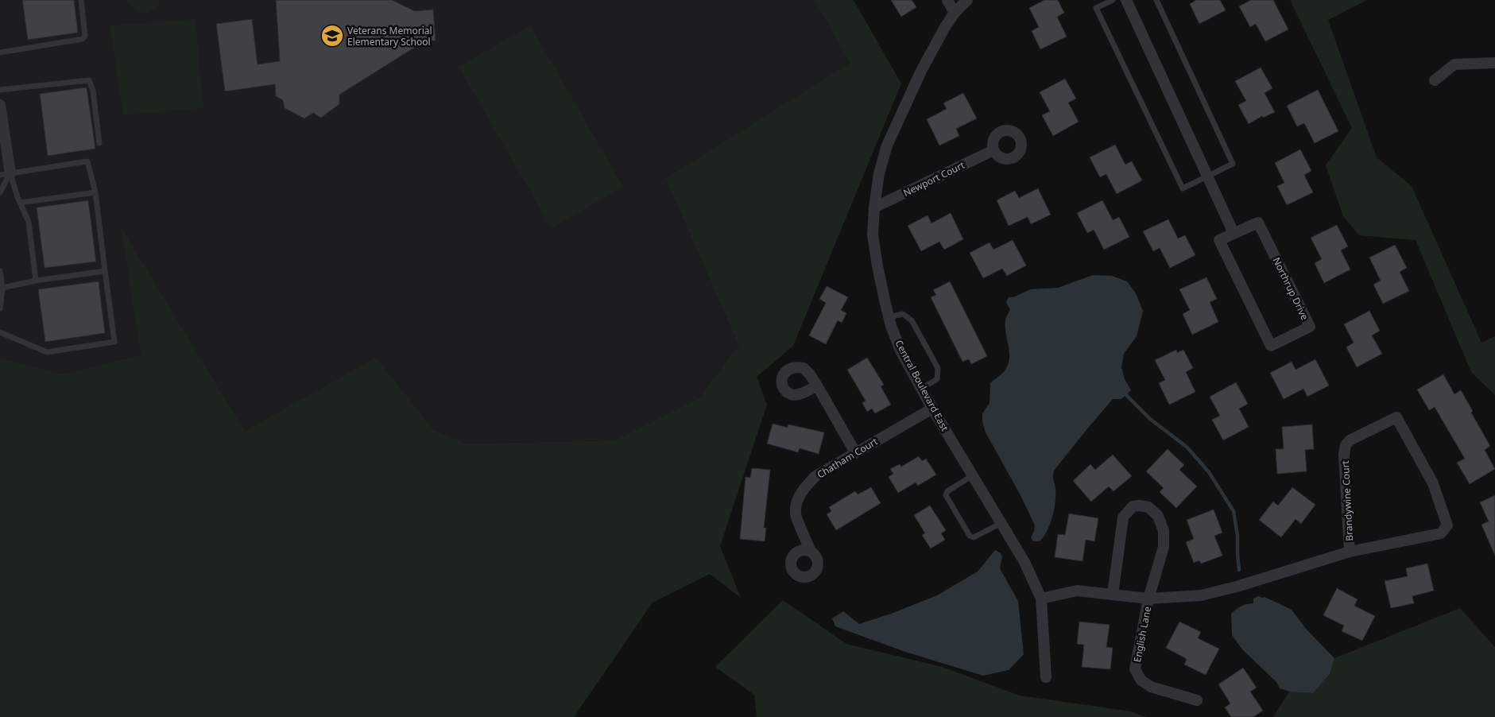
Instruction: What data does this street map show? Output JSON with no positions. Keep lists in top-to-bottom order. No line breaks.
{"streets":{"street":["Newport Court","Northrup Drive","Central Boulevard East","Chatham Court","Brandywine Court","English Lane"]},"crossings":[["Newport Court","Central Boulevard East"],["Central Boulevard East","Chatham Court"],["Central Boulevard East","Brandywine Court"],["Brandywine Court","English Lane"]],"places":{"school or university":["Veterans Memorial Elementary School"]}}
